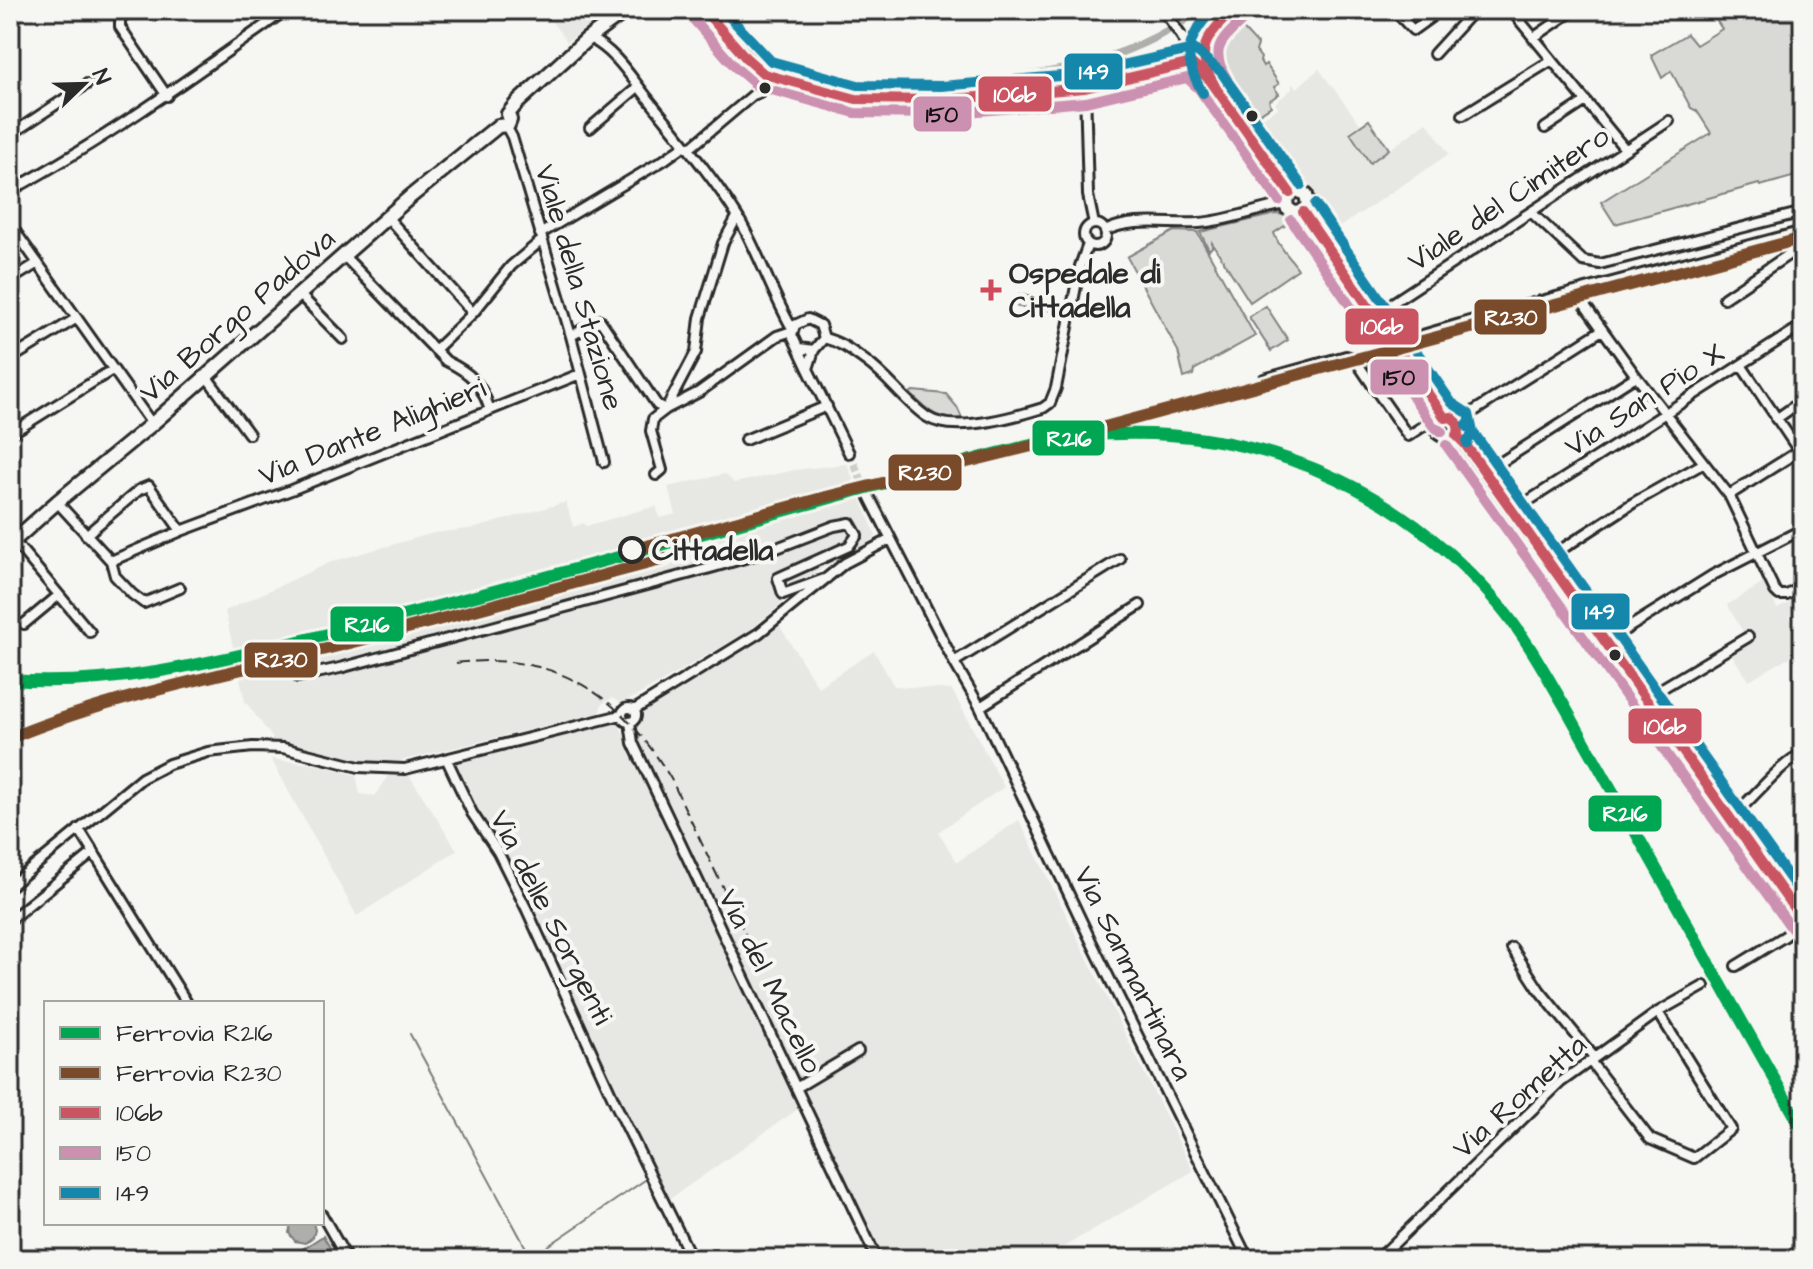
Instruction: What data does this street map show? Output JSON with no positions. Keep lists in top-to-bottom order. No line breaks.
{"streets":{"street":["Viale del Cimitero","Viale della Stazione","Via Borgo Padova","Via San Pio X","Via Dante Alighieri","Via delle Sorgenti","Via Sanmartinara","Via del Macello","Via Rometta"]},"crossings":[["Viale della Stazione","Via Borgo Padova"],["Viale della Stazione","Via Dante Alighieri"]],"places":{"health":["Ospedale di Cittadella"],"other":["Cittadella"]},"lines":["transit line 106b","transit line 149","transit line 150","rail line R230","rail line R216"],"legend":["Ferrovia R216","Ferrovia R230","106b","150","149"],"north":"top right"}
